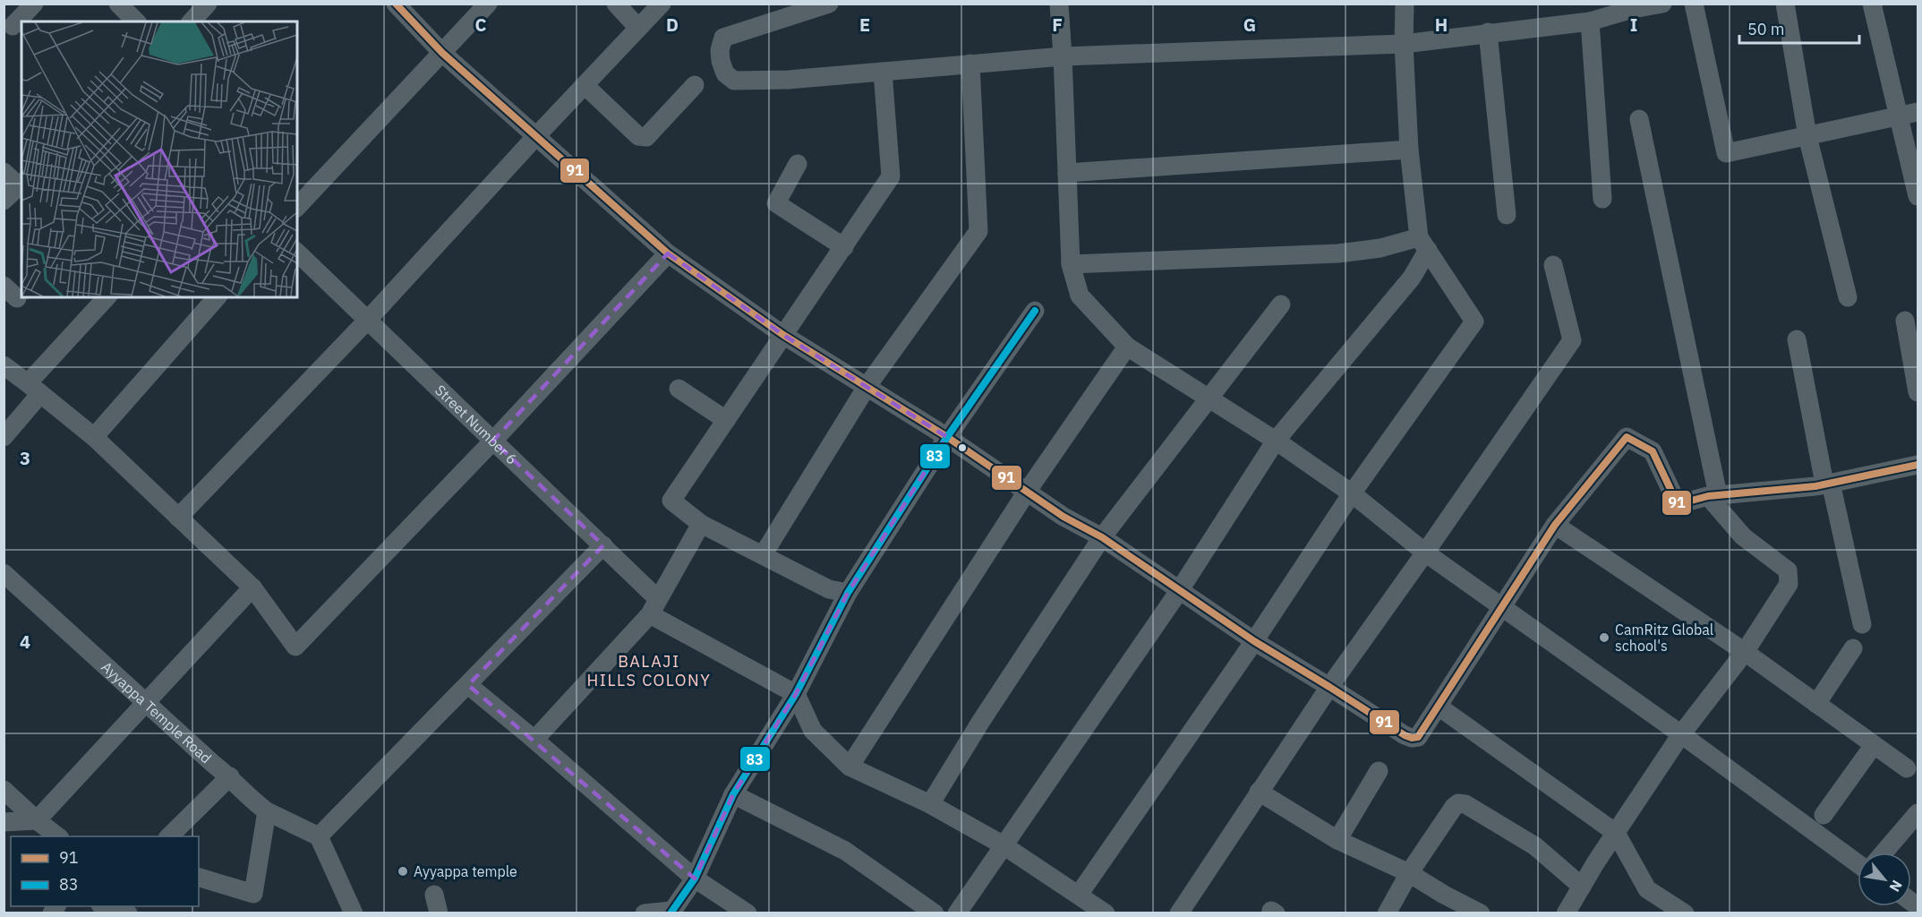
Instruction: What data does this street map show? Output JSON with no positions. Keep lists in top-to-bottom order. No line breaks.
{"streets":{"street":["Street Number 6","Ayyappa Temple Road"]},"districts":["BALAJI HILLS COLONY"],"places":["CamRitz Global school's","Ayyappa temple"],"lines":["transit line 91","transit line 83"],"legend":["91","83"],"scale_bar":"50 m","north":"bottom right","grid":{"columns":["C","D","E","F","G","H","I"],"rows":["3","4"]}}
